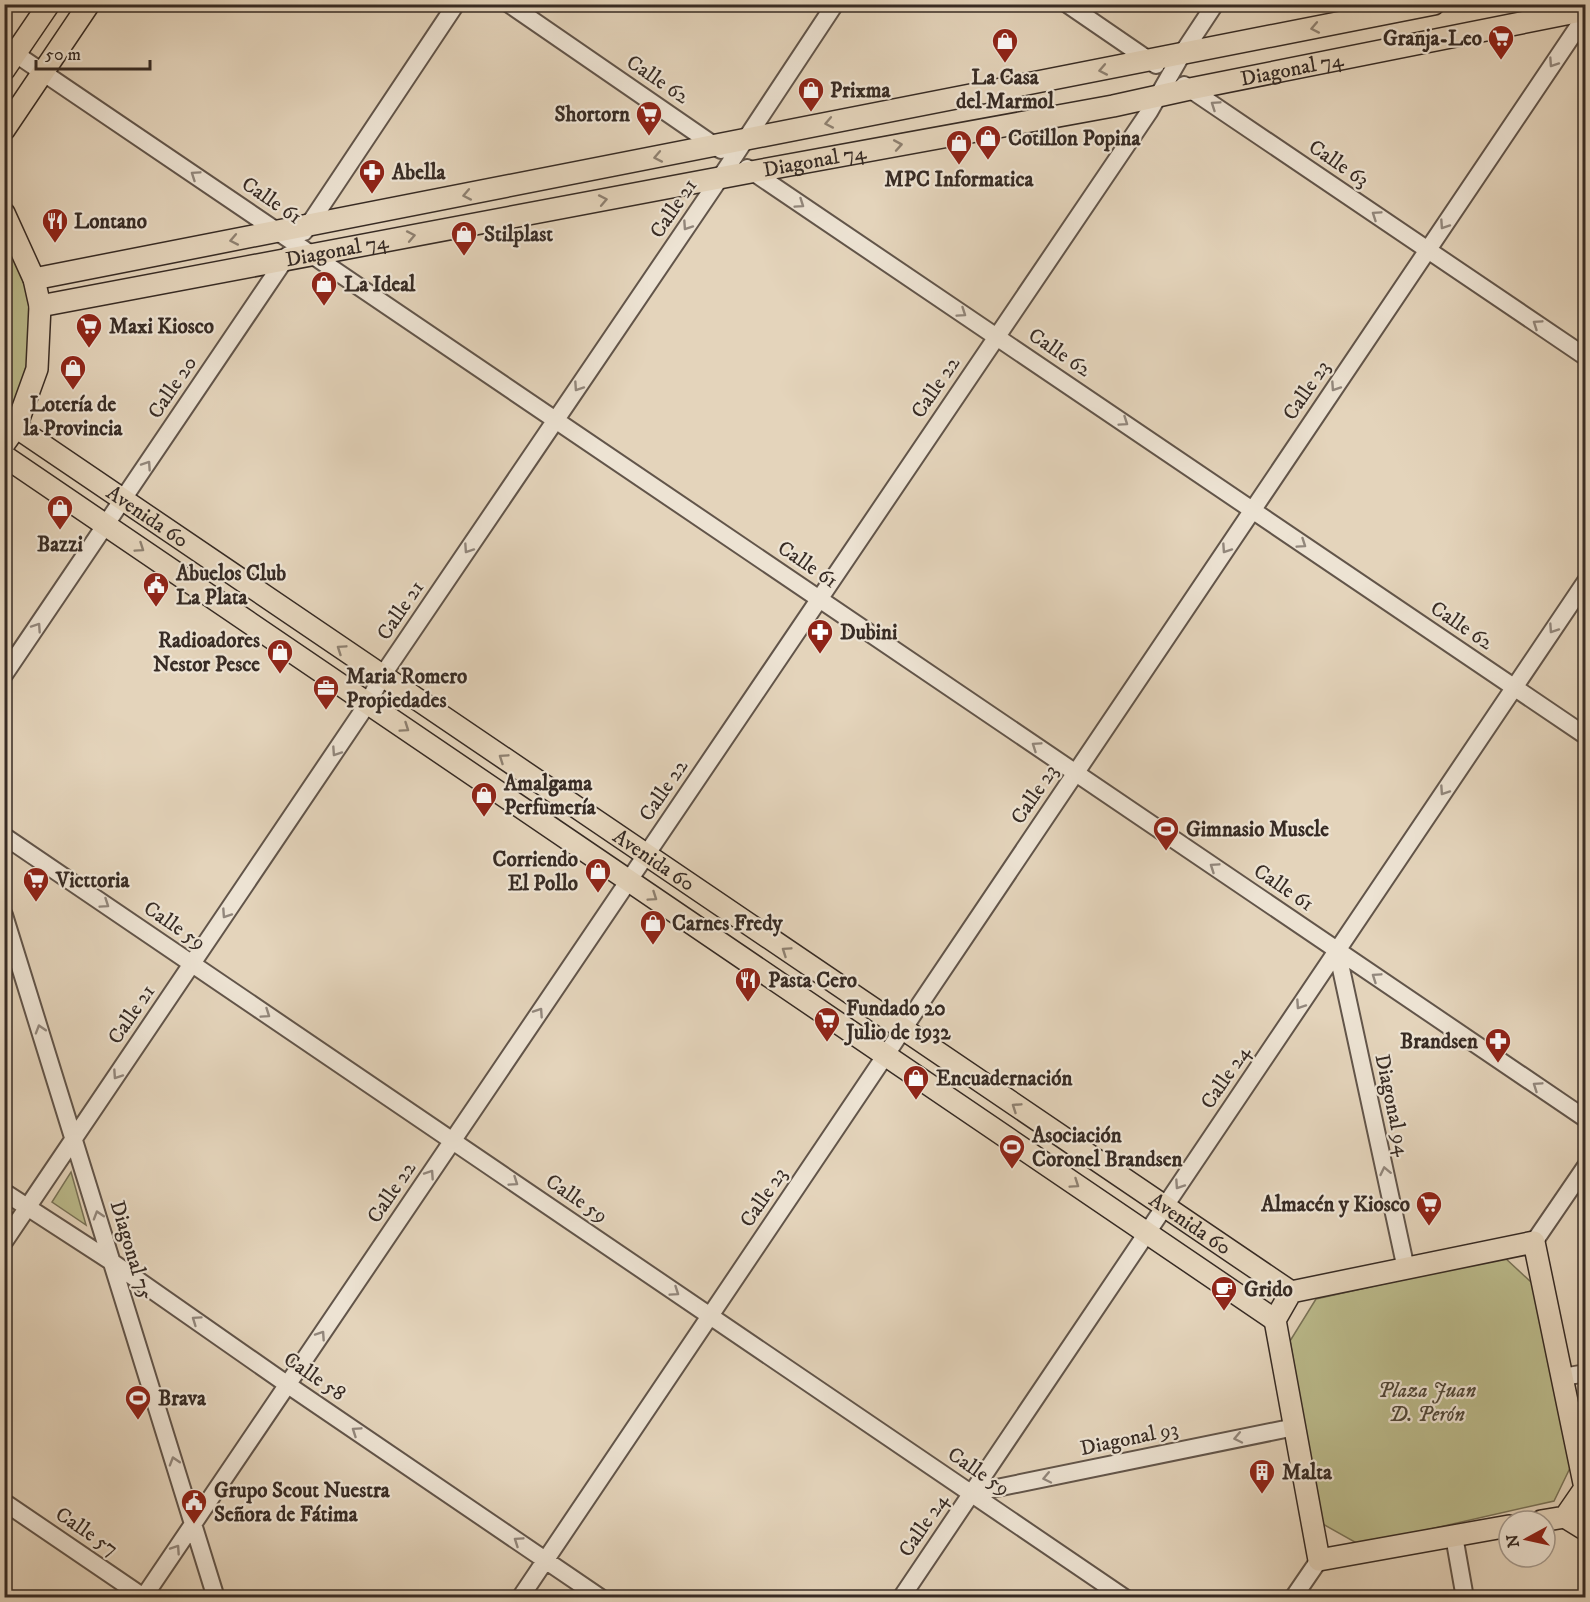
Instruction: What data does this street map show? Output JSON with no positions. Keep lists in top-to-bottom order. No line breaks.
{"streets":{"main road":["Diagonal 74","Avenida 60"],"street":["Calle 62","Calle 63","Calle 61","Calle 21","Calle 20","Calle 22","Calle 23","Calle 59","Calle 24","Diagonal 94","Diagonal 75","Calle 58","Diagonal 93","Calle 57"]},"crossings":[["Diagonal 74","Calle 62"],["Diagonal 74","Calle 63"],["Diagonal 74","Calle 61"],["Diagonal 74","Calle 21"],["Diagonal 74","Calle 20"],["Diagonal 74","Calle 22"],["Calle 62","Calle 21"],["Calle 62","Calle 22"],["Calle 62","Calle 23"],["Calle 62","Calle 24"],["Calle 63","Calle 22"],["Calle 63","Calle 23"],["Calle 61","Calle 21"],["Calle 61","Calle 20"],["Calle 61","Calle 22"],["Calle 61","Calle 23"],["Calle 61","Calle 24"],["Calle 61","Diagonal 94"],["Calle 21","Avenida 60"],["Calle 21","Calle 59"],["Calle 21","Diagonal 75"],["Calle 21","Calle 58"],["Calle 20","Avenida 60"],["Calle 22","Avenida 60"],["Calle 22","Calle 59"],["Calle 22","Diagonal 75"],["Calle 22","Calle 58"],["Calle 22","Calle 57"],["Calle 23","Avenida 60"],["Calle 23","Calle 59"],["Calle 23","Calle 58"],["Avenida 60","Calle 24"],["Calle 59","Calle 24"],["Calle 59","Diagonal 93"],["Calle 24","Diagonal 94"],["Calle 24","Diagonal 93"],["Diagonal 75","Calle 58"]],"one_way":["Calle 62","Calle 63","Calle 61","Calle 21","Calle 20","Calle 22","Calle 23","Calle 59","Calle 24","Diagonal 94","Diagonal 75","Calle 58","Diagonal 93"],"parks":["Plaza Juan D. Perón"],"places":{"supermarket":["Granja-Leo","Shortorn","Maxi Kiosco","Victtoria","Fundado 20 Julio de 1932","Almacén y Kiosco"],"shop":["La Casa del Marmol","Prixma","Cotillon Popina","MPC Informatica","Stilplast","La Ideal","Lotería de la Provincia","Bazzi","Radioadores Nestor Pesce","Amalgama Perfumería","Corriendo El Pollo","Carnes Fredy","Encuadernación"],"pharmacy":["Abella","Dubini","Brandsen"],"restaurant":["Lontano","Pasta Cero"],"public building":["Abuelos Club La Plata","Grupo Scout Nuestra Señora de Fátima"],"office":["Maria Romero Propiedades"],"sports":["Gimnasio Muscle","Asociación Coronel Brandsen","Brava"],"cafe":["Grido"],"building":["Malta"]},"scale_bar":"50 m","north":"left"}
